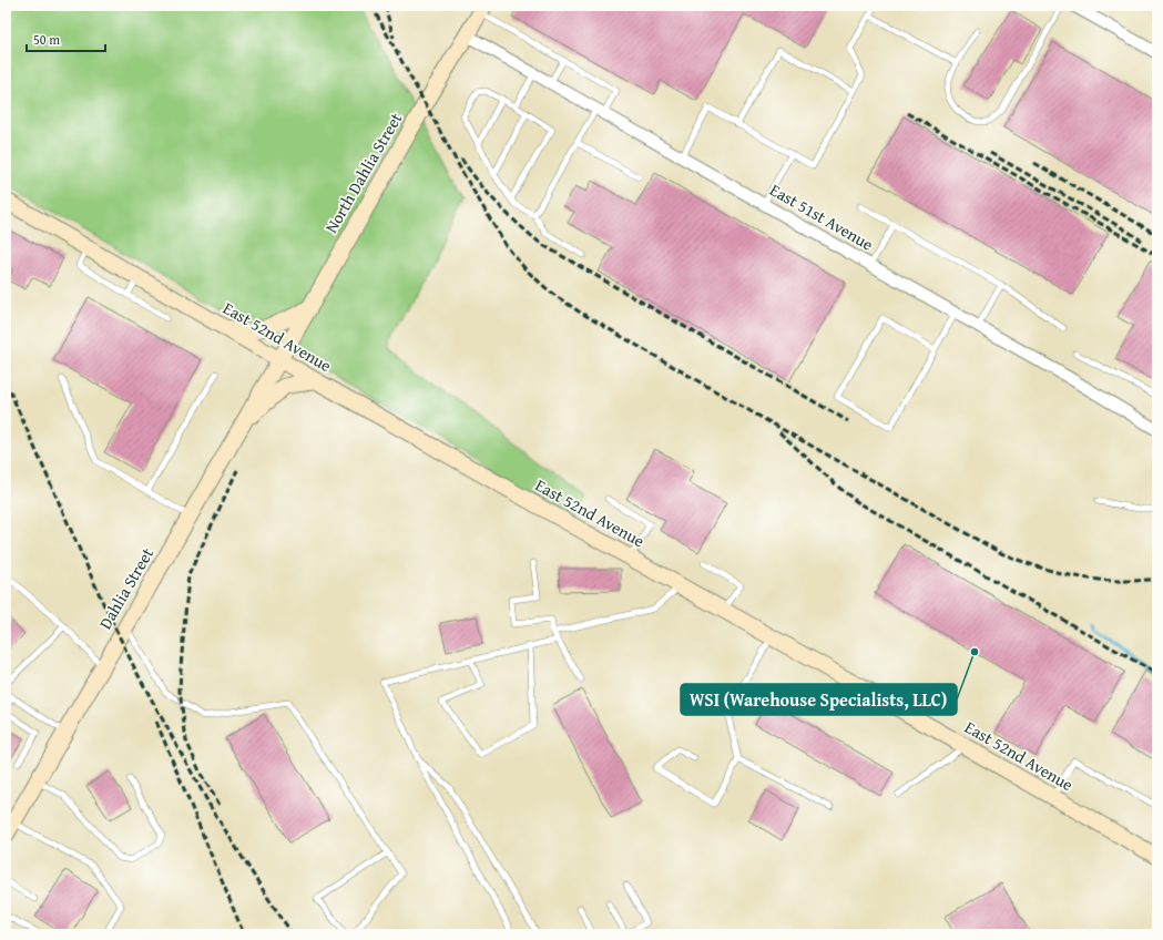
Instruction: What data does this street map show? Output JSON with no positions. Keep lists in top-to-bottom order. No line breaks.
{"streets":{"street":["North Dahlia Street","East 51st Avenue","East 52nd Avenue","Dahlia Street"]},"crossings":[["North Dahlia Street","East 51st Avenue"],["North Dahlia Street","East 52nd Avenue"],["North Dahlia Street","Dahlia Street"],["East 52nd Avenue","Dahlia Street"]],"places":["WSI (Warehouse Specialists, LLC)"],"scale_bar":"50 m"}
